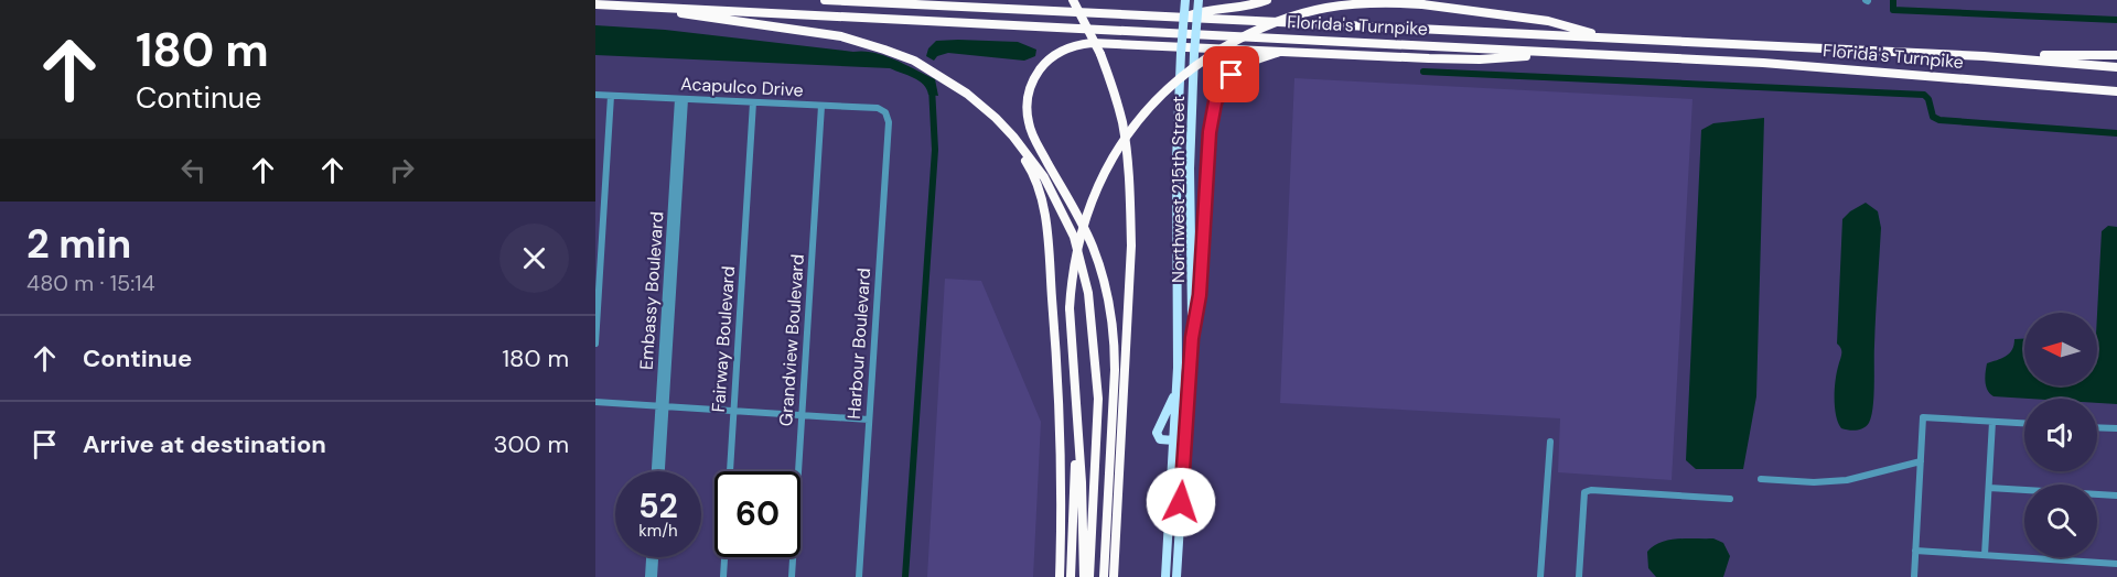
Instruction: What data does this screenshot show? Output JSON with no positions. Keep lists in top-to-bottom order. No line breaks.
{"streets":{"highway":["Florida's Turnpike"],"main road":["Northwest 215th Street"],"street":["Acapulco Drive","Embassy Boulevard","Fairway Boulevard","Grandview Boulevard","Harbour Boulevard"]},"crossings":[["Acapulco Drive","Embassy Boulevard"],["Acapulco Drive","Fairway Boulevard"],["Acapulco Drive","Grandview Boulevard"],["Acapulco Drive","Harbour Boulevard"]],"north":"left","page":{"turn":["180 m","Continue"],"heading":["2 min","480 m · 15:14"],"list":[{"name":"Continue","value":"180 m"},{"name":"Arrive at destination","value":"300 m"}],"speed":"52 km/h","limit":"60"}}
